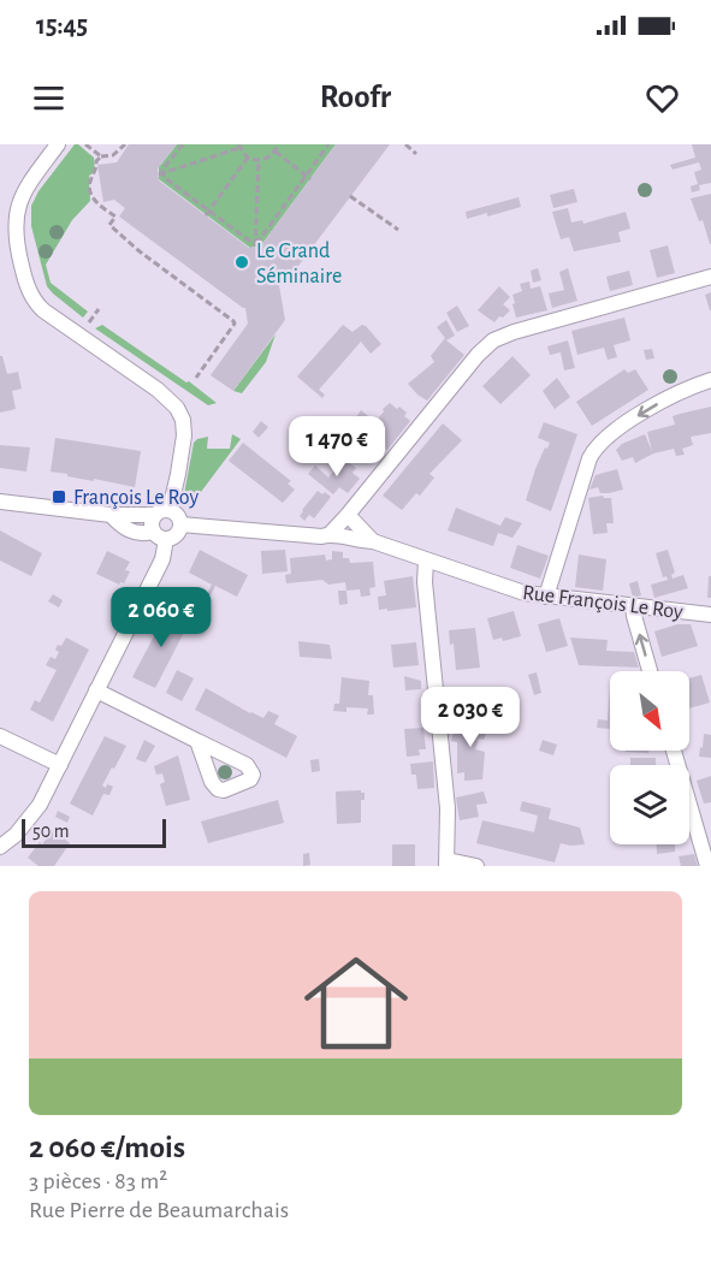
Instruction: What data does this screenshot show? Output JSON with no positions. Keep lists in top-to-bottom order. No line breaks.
{"streets":{"street":["Rue François Le Roy"]},"places":{"other":["Le Grand Séminaire"],"transit":["François Le Roy"]},"scale_bar":"50 m","north":"bottom right","page":{"status":"15:45","header":"Roofr","price":["1 470 €","2 060 €","2 030 €"],"scale":"50 m","list":[{"name":"2 060 €/mois","note":"3 pièces · 83 m² · Rue Pierre de Beaumarchais"}]}}
